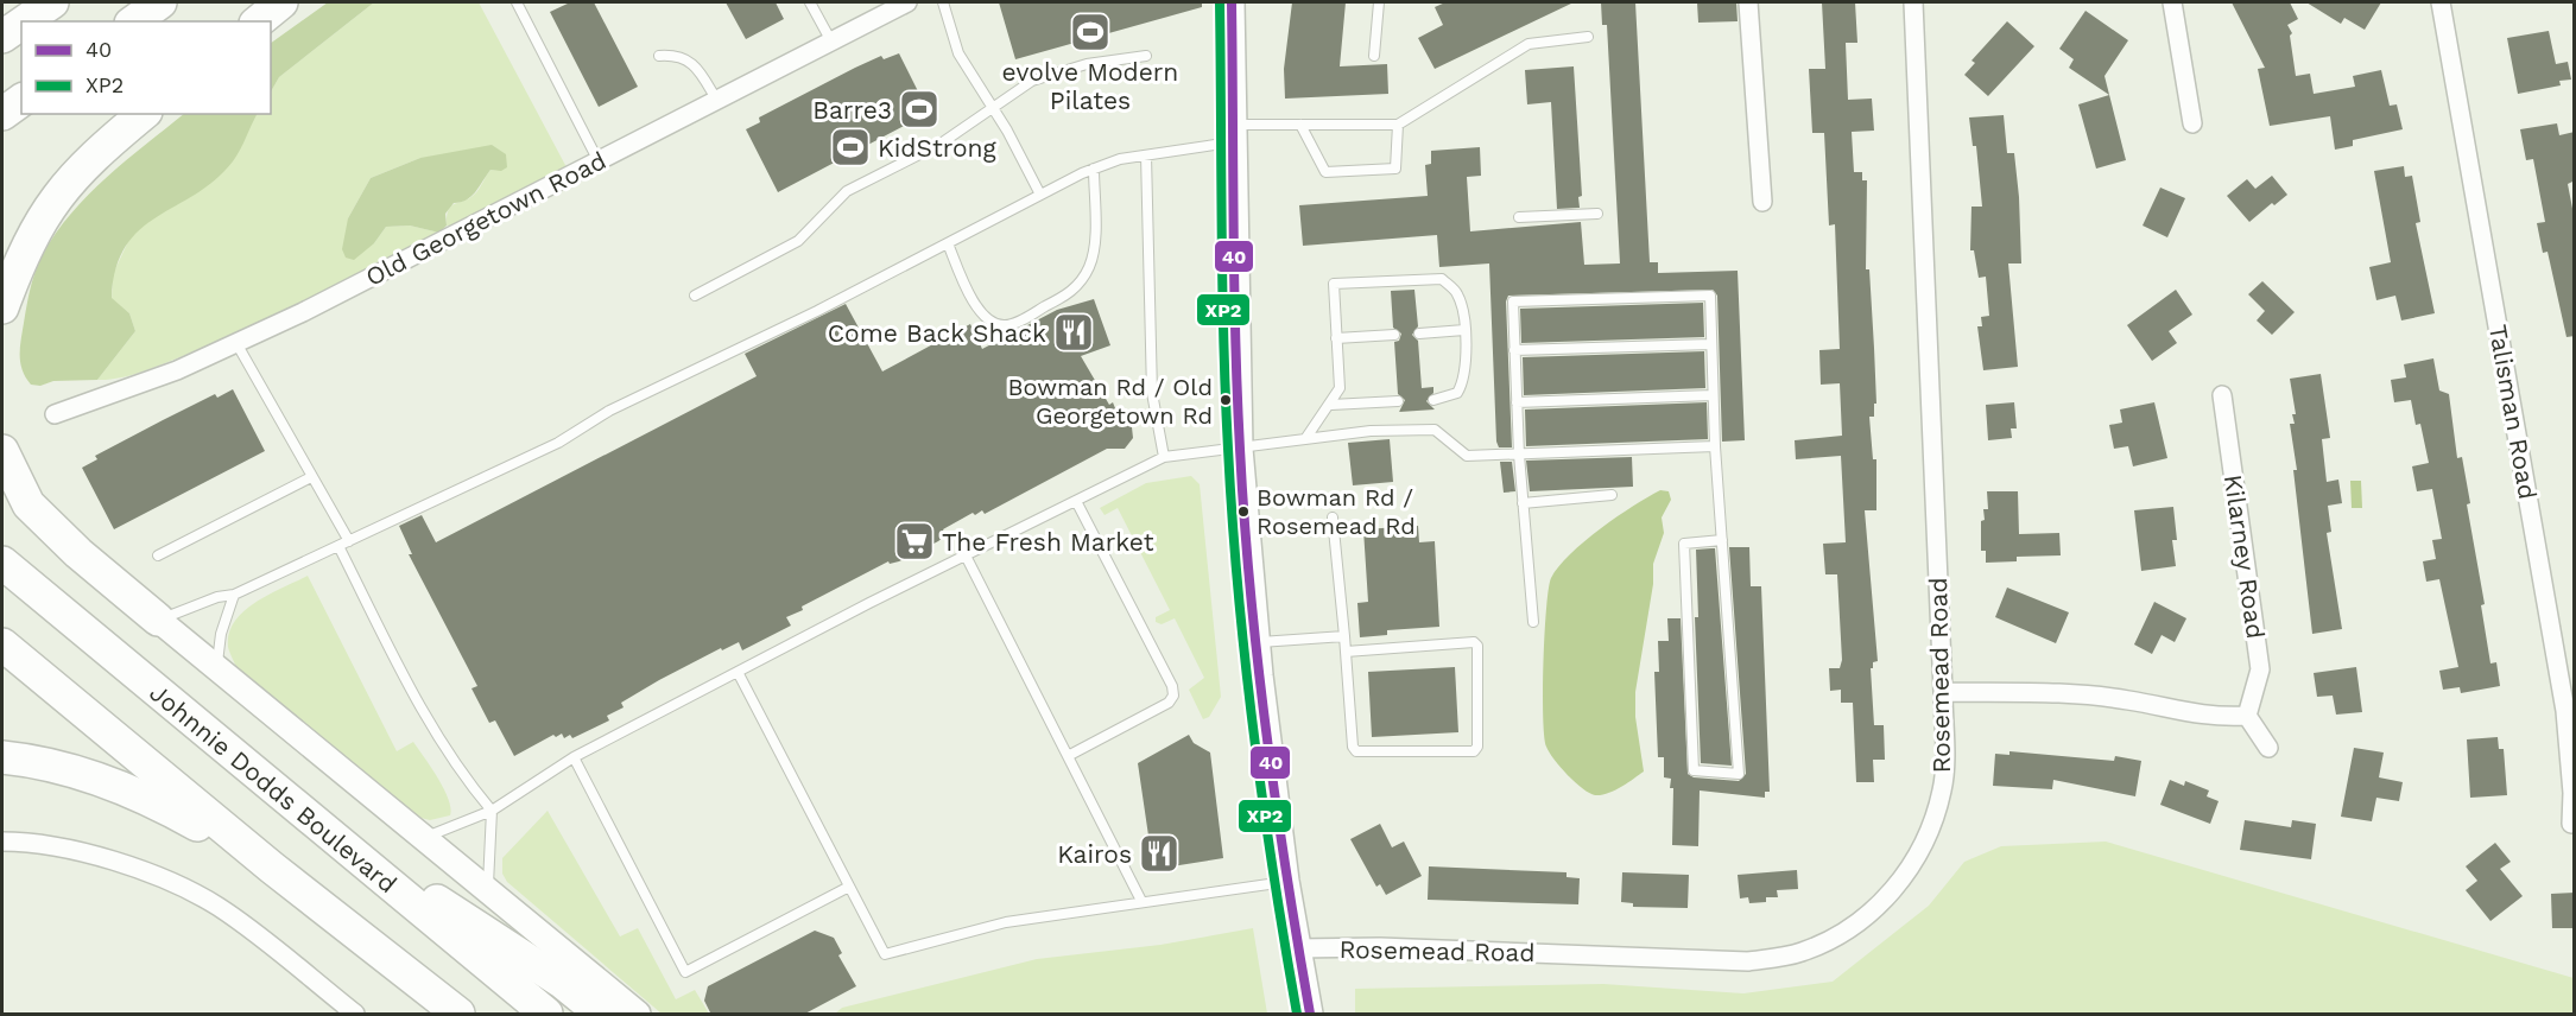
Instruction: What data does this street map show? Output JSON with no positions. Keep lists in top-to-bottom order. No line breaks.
{"streets":{"highway":["Johnnie Dodds Boulevard"],"street":["Old Georgetown Road","Talisman Road","Kilarney Road","Rosemead Road"]},"places":{"sports":["evolve Modern Pilates","Barre3","KidStrong"],"restaurant":["Come Back Shack","Kairos"],"other":["Bowman Rd / Old Georgetown Rd","Bowman Rd / Rosemead Rd"],"supermarket":["The Fresh Market"]},"lines":["transit line 40","transit line XP2"],"legend":["40","XP2"]}
